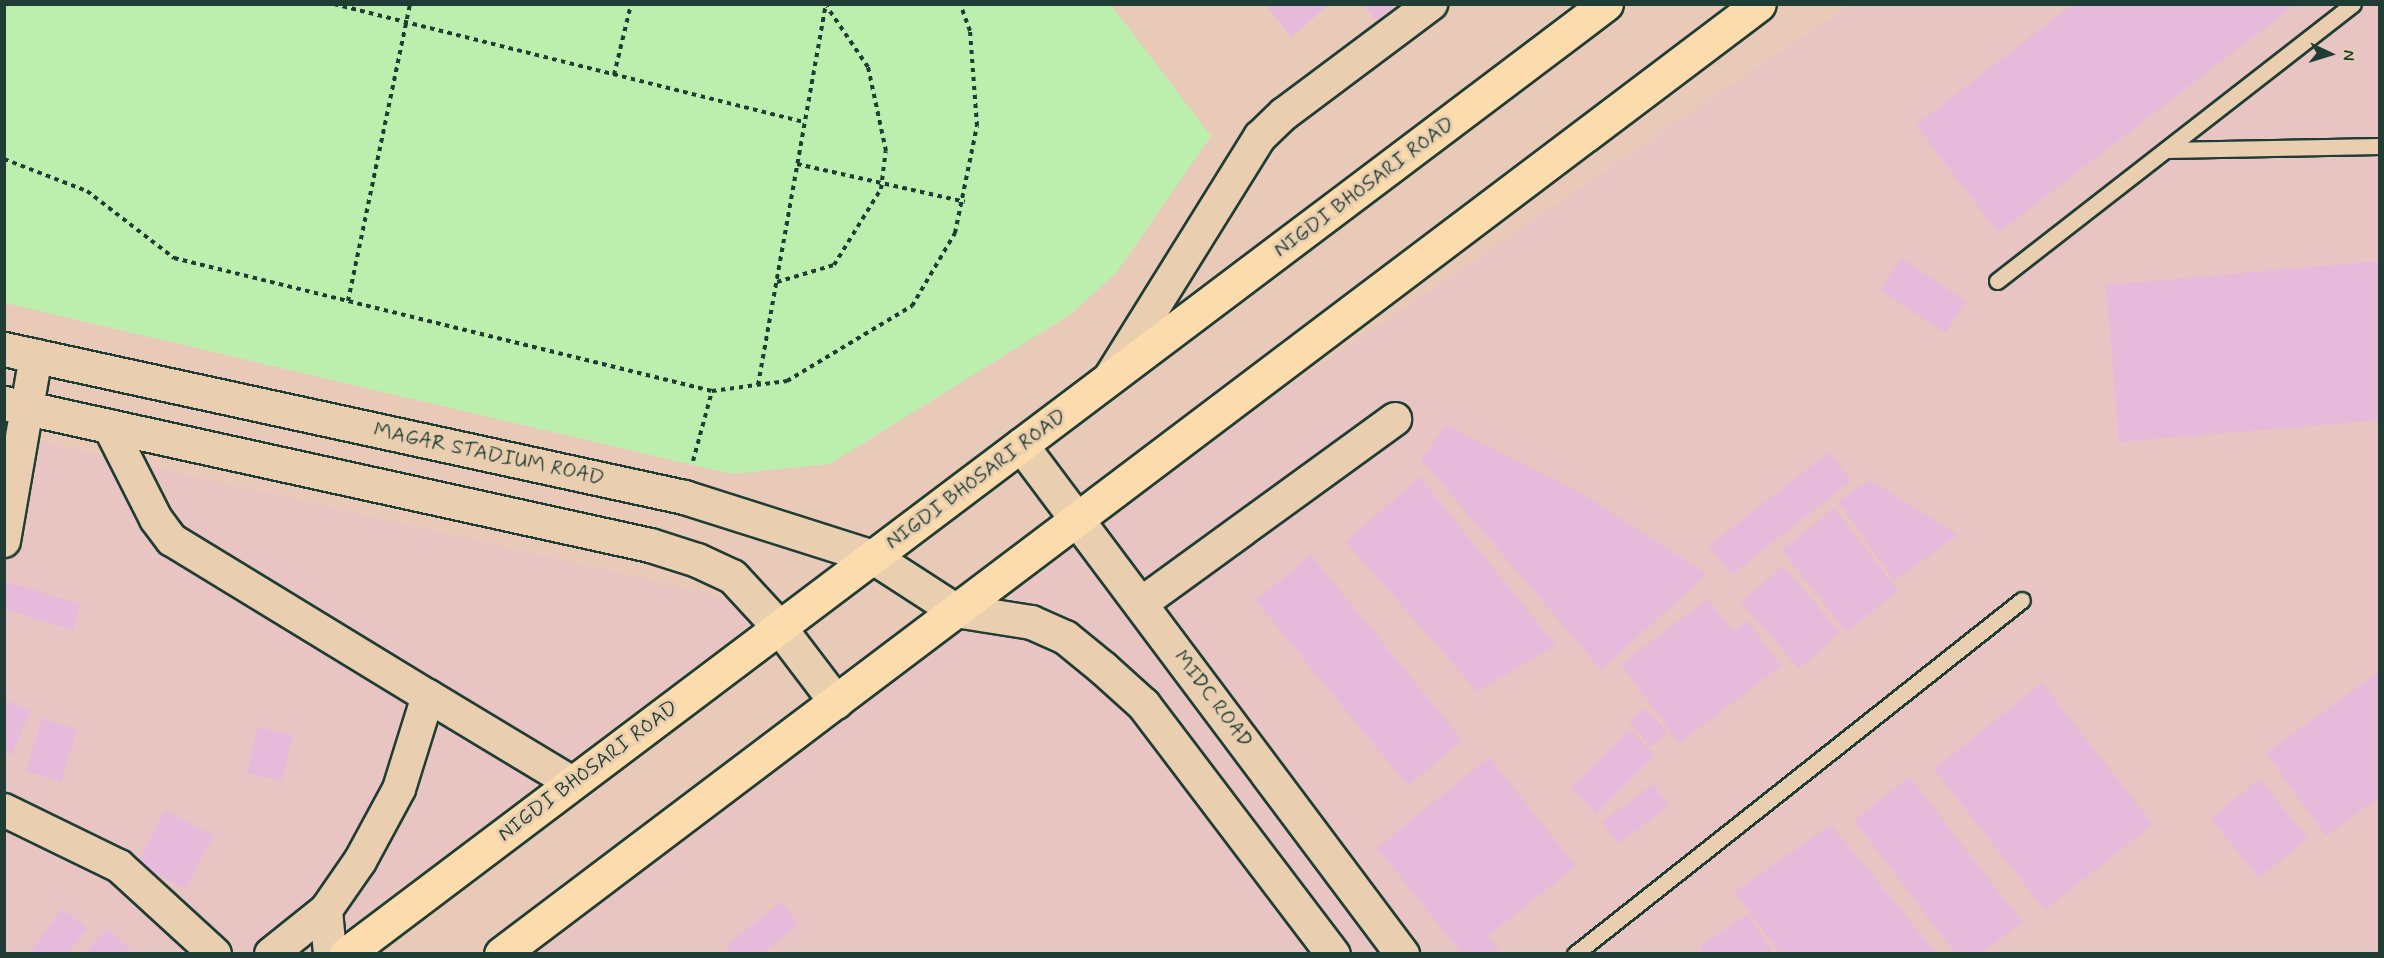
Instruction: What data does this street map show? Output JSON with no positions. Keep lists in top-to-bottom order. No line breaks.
{"streets":{"main road":["NIGDI BHOSARI ROAD"],"street":["MAGAR STADIUM ROAD","MIDC ROAD"]},"crossings":[["NIGDI BHOSARI ROAD","MAGAR STADIUM ROAD"],["NIGDI BHOSARI ROAD","MIDC ROAD"]],"north":"right"}
